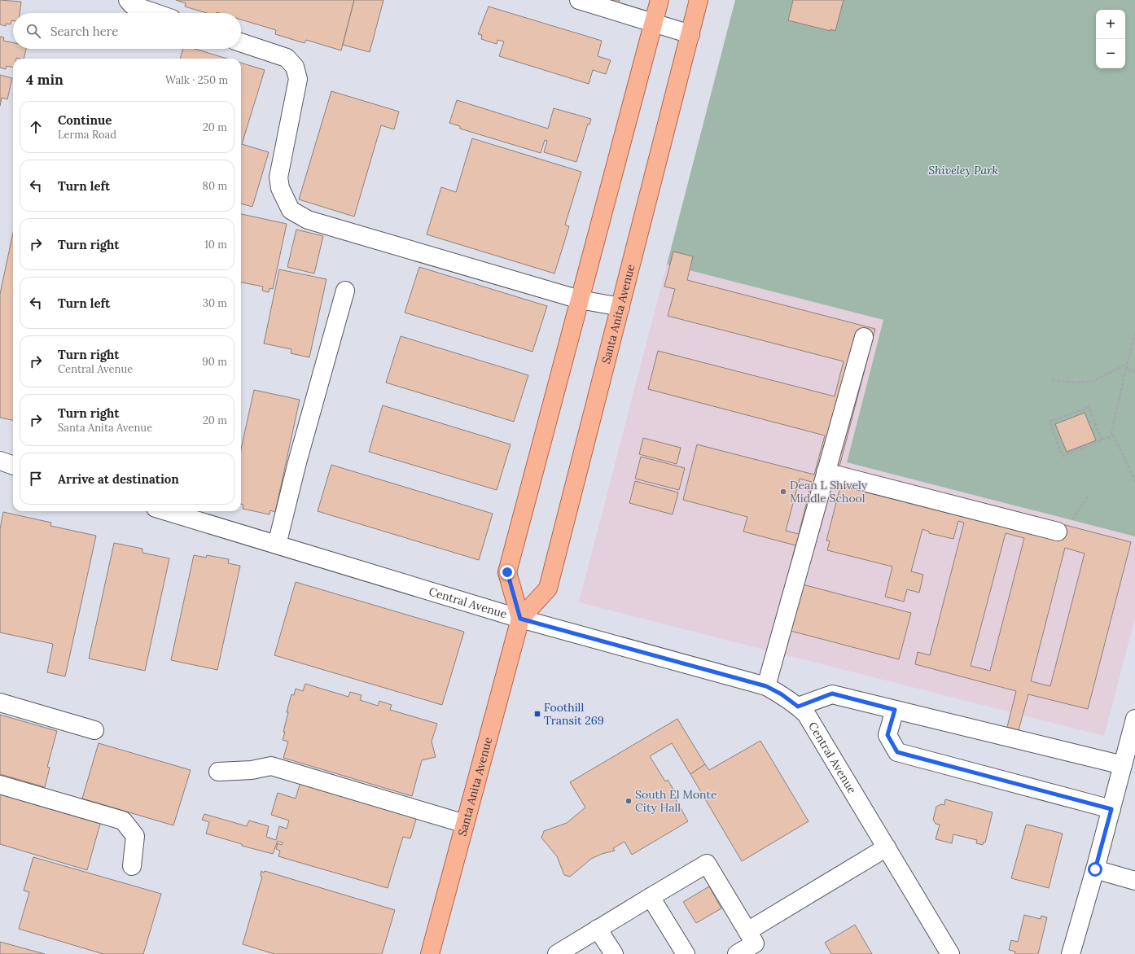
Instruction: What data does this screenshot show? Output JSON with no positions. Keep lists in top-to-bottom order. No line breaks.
{"streets":{"main road":["Santa Anita Avenue"],"street":["Central Avenue"]},"crossings":[["Santa Anita Avenue","Central Avenue"]],"parks":["Shiveley Park"],"places":{"other":["Dean L Shively Middle School","South El Monte City Hall"],"transit":["Foothill Transit 269"]},"page":{"map_buttons":["+","−"],"search":"Search here","heading":["4 min","Walk · 250 m"],"list":[["Continue","Lerma Road","20 m"],["Turn left","80 m"],["Turn right","10 m"],["Turn left","30 m"],["Turn right","Central Avenue","90 m"],["Turn right","Santa Anita Avenue","20 m"],"Arrive at destination"]}}
